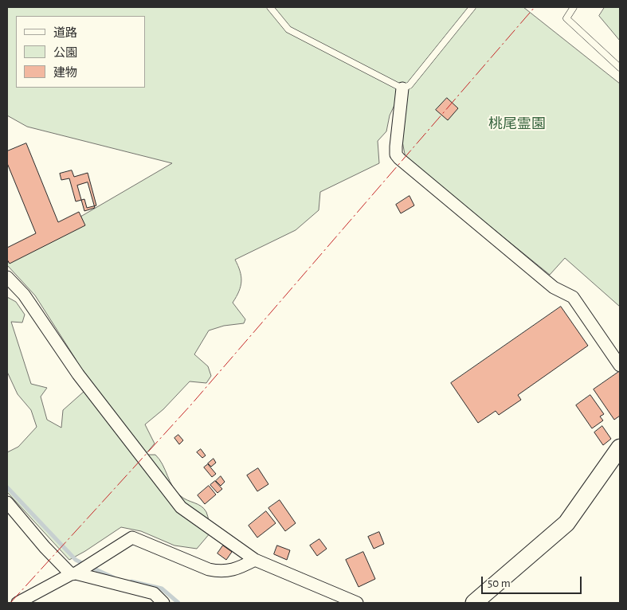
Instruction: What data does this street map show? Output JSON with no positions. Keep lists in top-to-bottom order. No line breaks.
{"parks":["桃尾霊園"],"legend":["道路","公園","建物"],"scale_bar":"50 m"}
